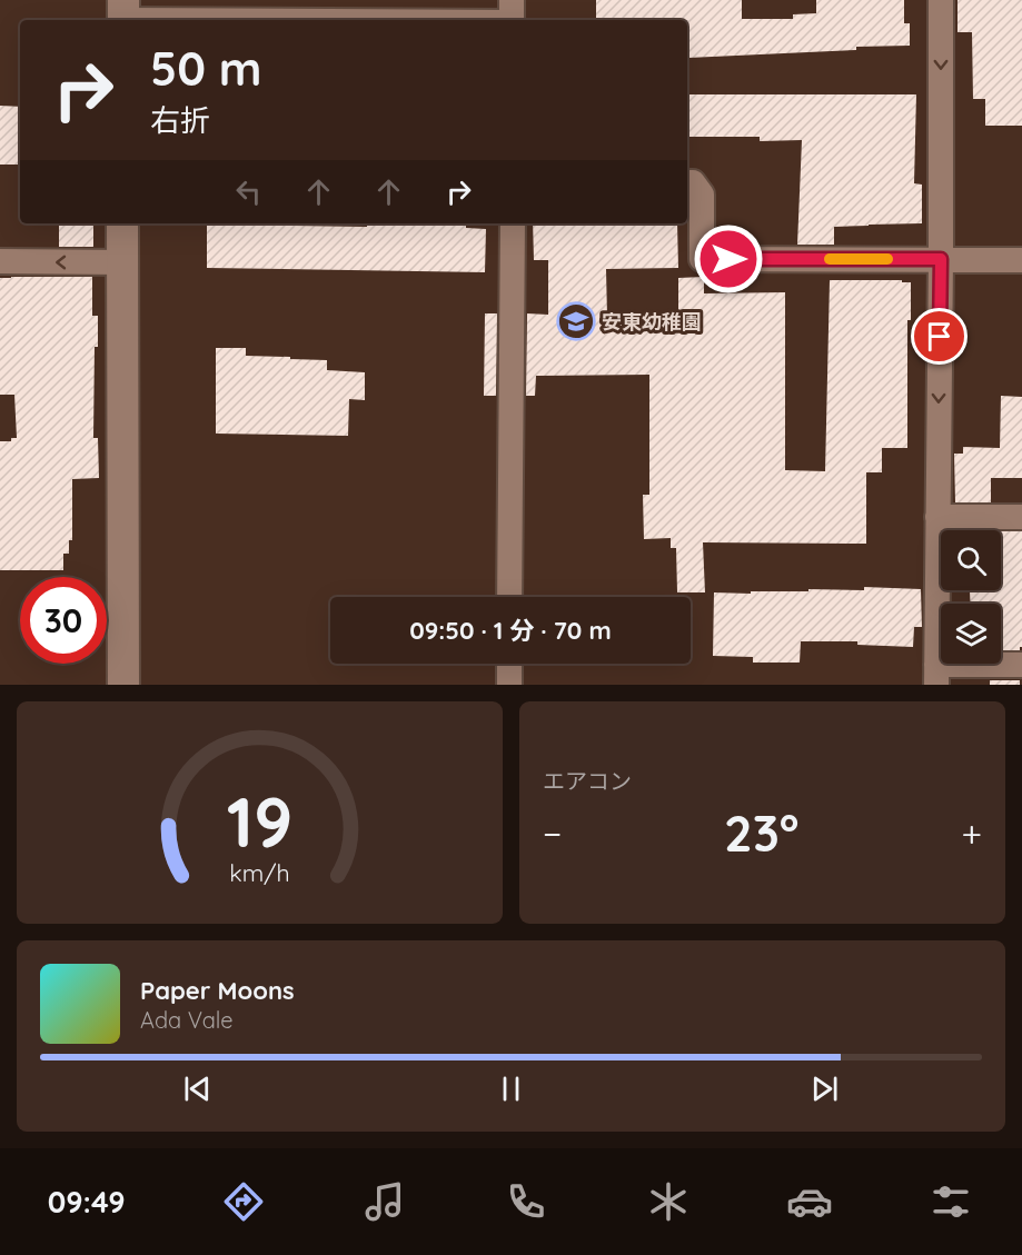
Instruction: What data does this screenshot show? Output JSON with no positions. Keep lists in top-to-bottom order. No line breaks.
{"places":{"school or university":["安東幼稚園"]},"page":{"turn":["50 m","右折"],"limit":"30","trip":"09:50 · 1 分 · 70 m","tile":"エアコン","heat":["−","23°","+"],"song":["Paper Moons","Ada Vale"],"tabs":"09:49","gauge":["19","km/h"]}}
